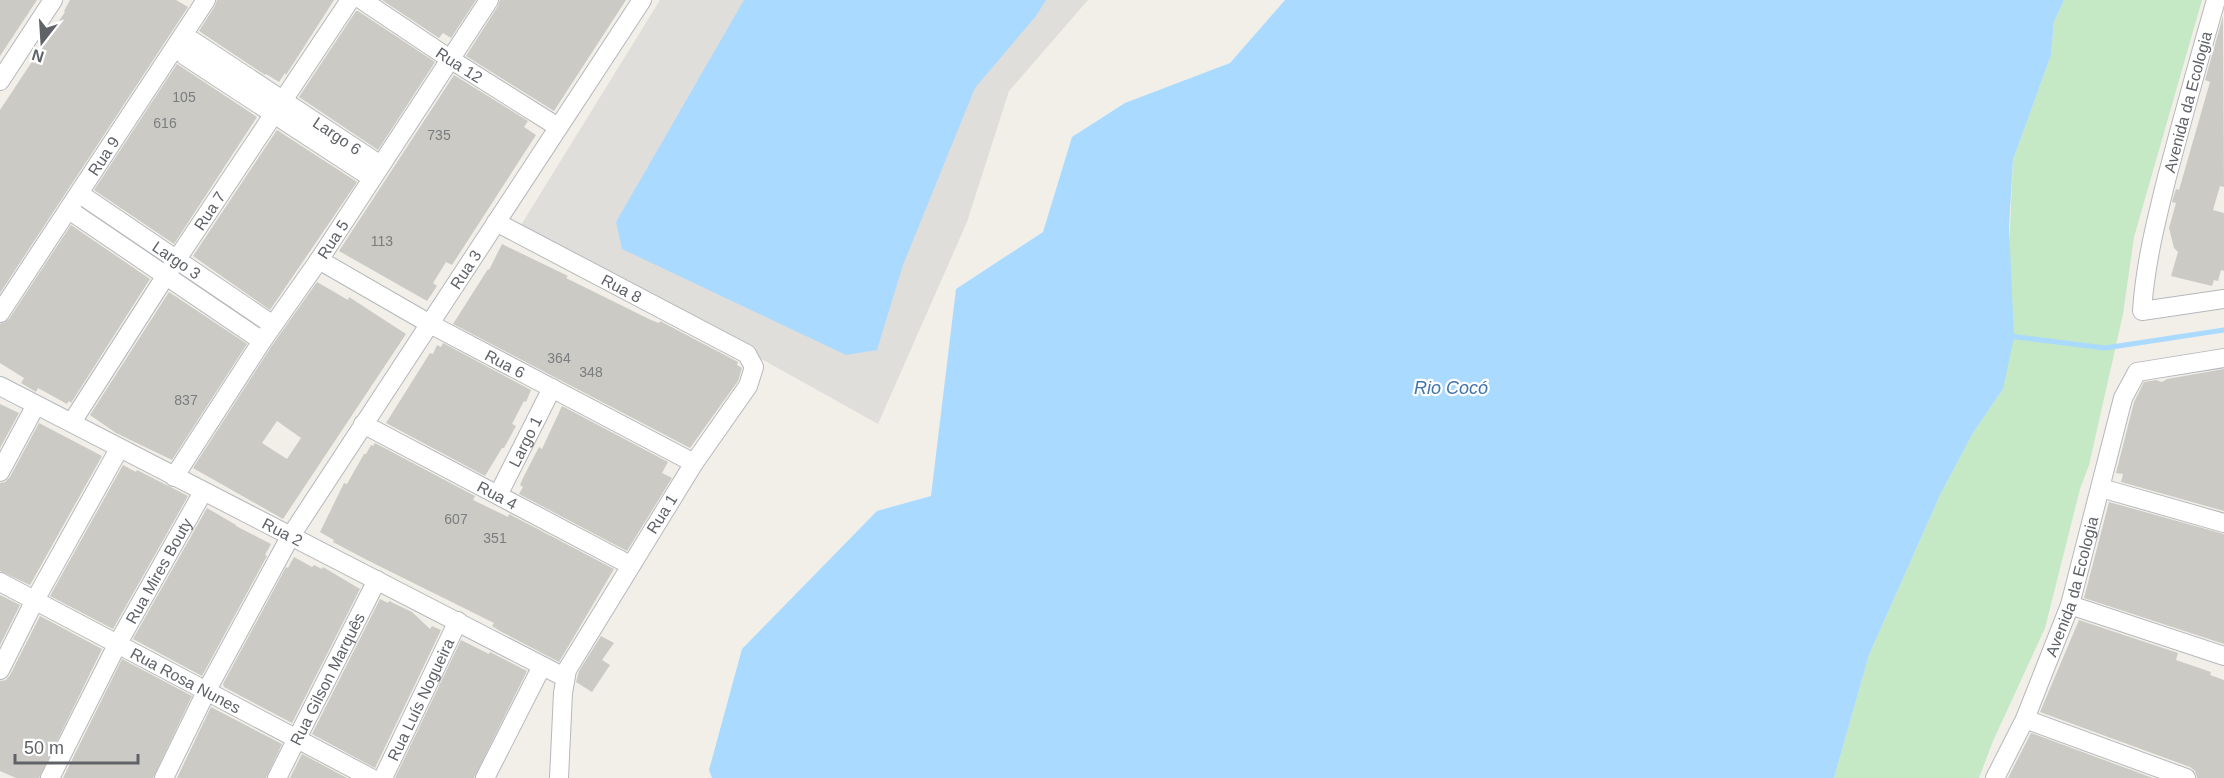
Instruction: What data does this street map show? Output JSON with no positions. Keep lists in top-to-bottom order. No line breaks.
{"streets":{"street":["Rua 12","Avenida da Ecologia","Largo 6","Rua 9","Rua 7","Rua 5","Largo 3","Rua 3","Rua 8","Rua 6","Largo 1","Rua 4","Rua 1","Rua 2","Rua Mires Bouty","Rua Gilson Marquês","Rua Rosa Nunes","Rua Luís Nogueira"]},"crossings":[["Rua 12","Rua 5"],["Rua 12","Rua 3"],["Largo 6","Rua 9"],["Largo 6","Rua 7"],["Largo 6","Rua 5"],["Rua 9","Largo 3"],["Rua 7","Largo 3"],["Rua 7","Rua 2"],["Rua 5","Largo 3"],["Rua 5","Rua 6"],["Rua 5","Rua 2"],["Rua 3","Rua 8"],["Rua 3","Rua 6"],["Rua 3","Rua 4"],["Rua 3","Rua 2"],["Rua 3","Rua Rosa Nunes"],["Rua 8","Rua 1"],["Rua 6","Largo 1"],["Rua 6","Rua 1"],["Largo 1","Rua 4"],["Rua 4","Rua 1"],["Rua 1","Rua 2"],["Rua 2","Rua Mires Bouty"],["Rua 2","Rua Gilson Marquês"],["Rua 2","Rua Luís Nogueira"],["Rua Mires Bouty","Rua Rosa Nunes"],["Rua Gilson Marquês","Rua Rosa Nunes"]],"water":["Rio Cocó"],"house_numbers":["105","616","735","113","364","348","837","607","351"],"scale_bar":"50 m","north":"bottom"}
